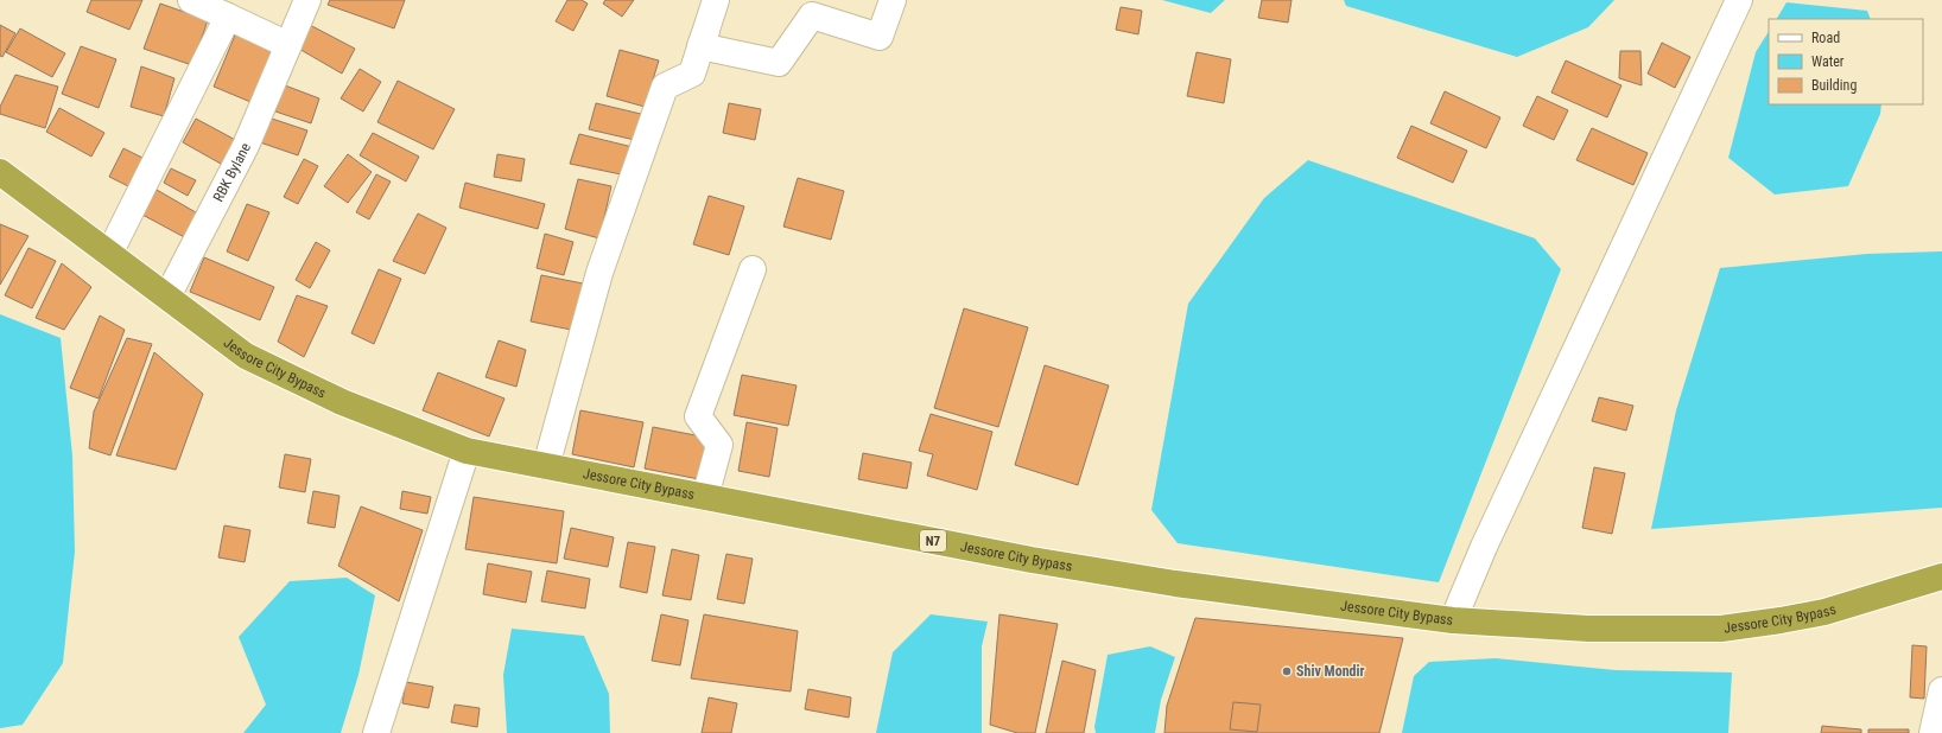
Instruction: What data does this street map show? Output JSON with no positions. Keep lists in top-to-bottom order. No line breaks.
{"streets":{"highway":["Jessore City Bypass","N7"],"street":["RBK Bylane"]},"crossings":[["RBK Bylane","Jessore City Bypass"]],"places":["Shiv Mondir"],"legend":["Road","Water","Building"]}
